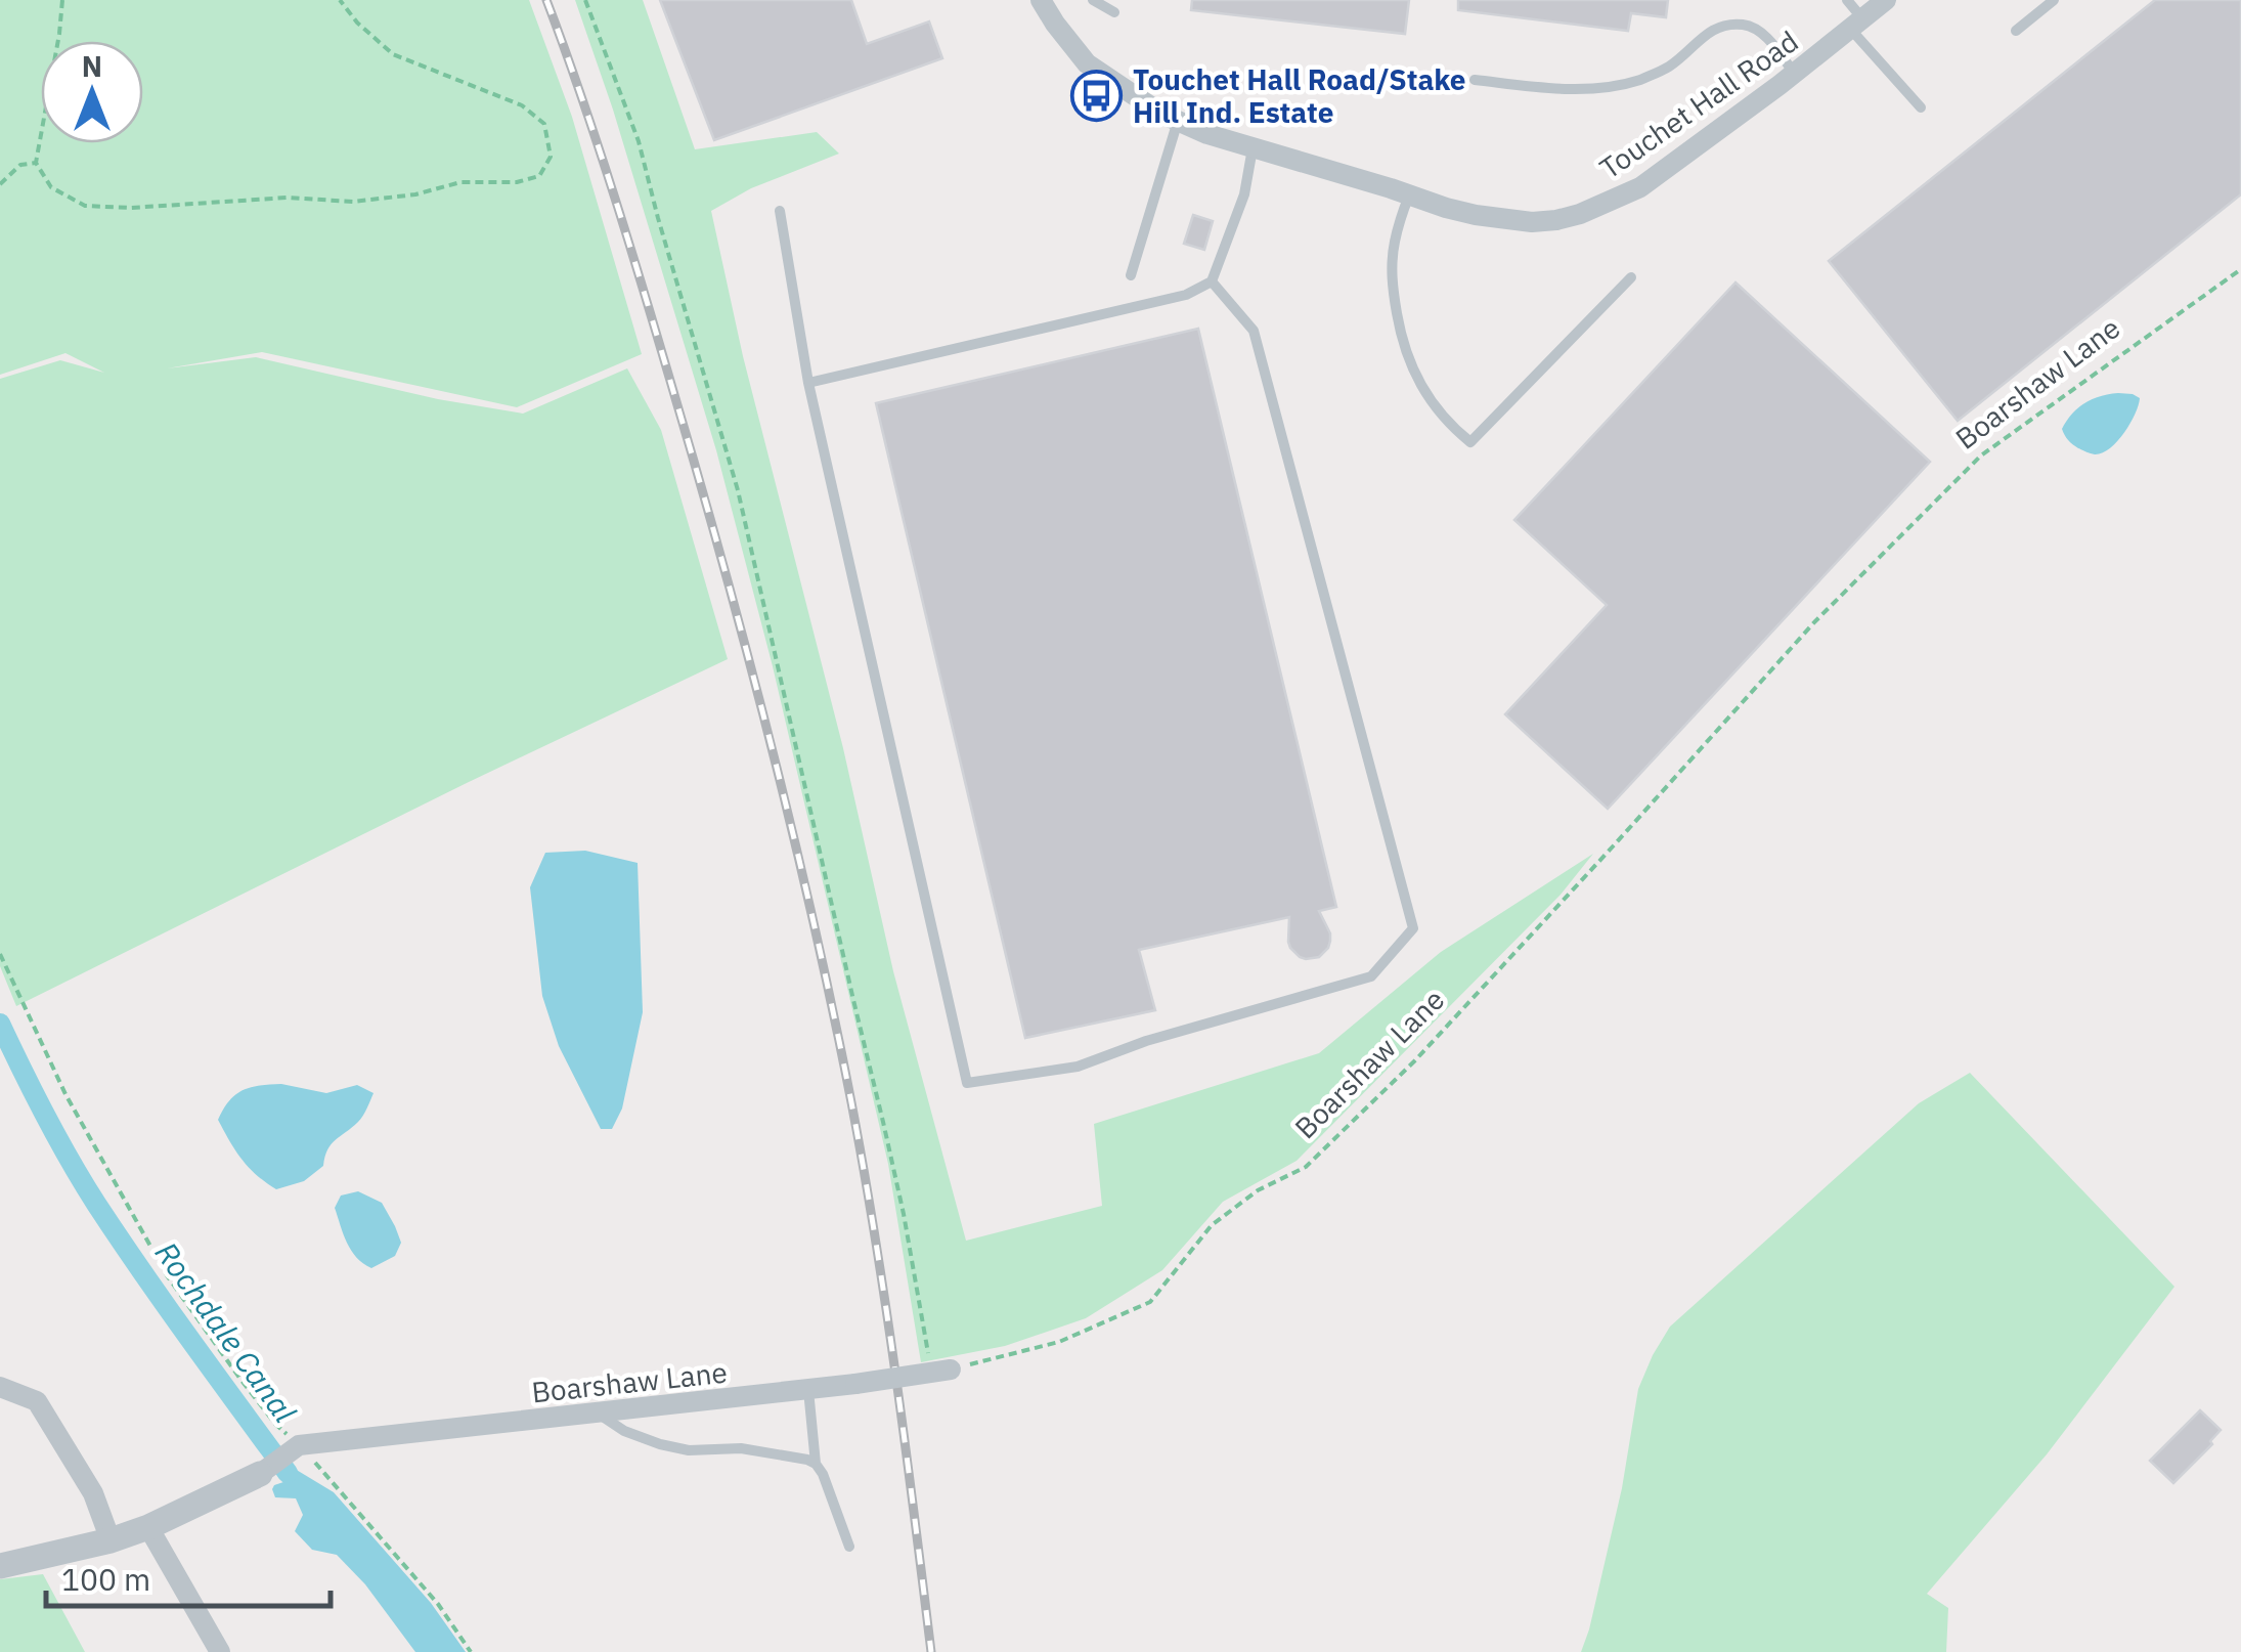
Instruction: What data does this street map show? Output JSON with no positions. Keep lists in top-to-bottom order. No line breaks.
{"streets":{"street":["Touchet Hall Road","Boarshaw Lane"]},"water":["Rochdale Canal"],"places":{"bus stop":["Touchet Hall Road/Stake Hill Ind. Estate"]},"scale_bar":"100 m","north":"top"}
